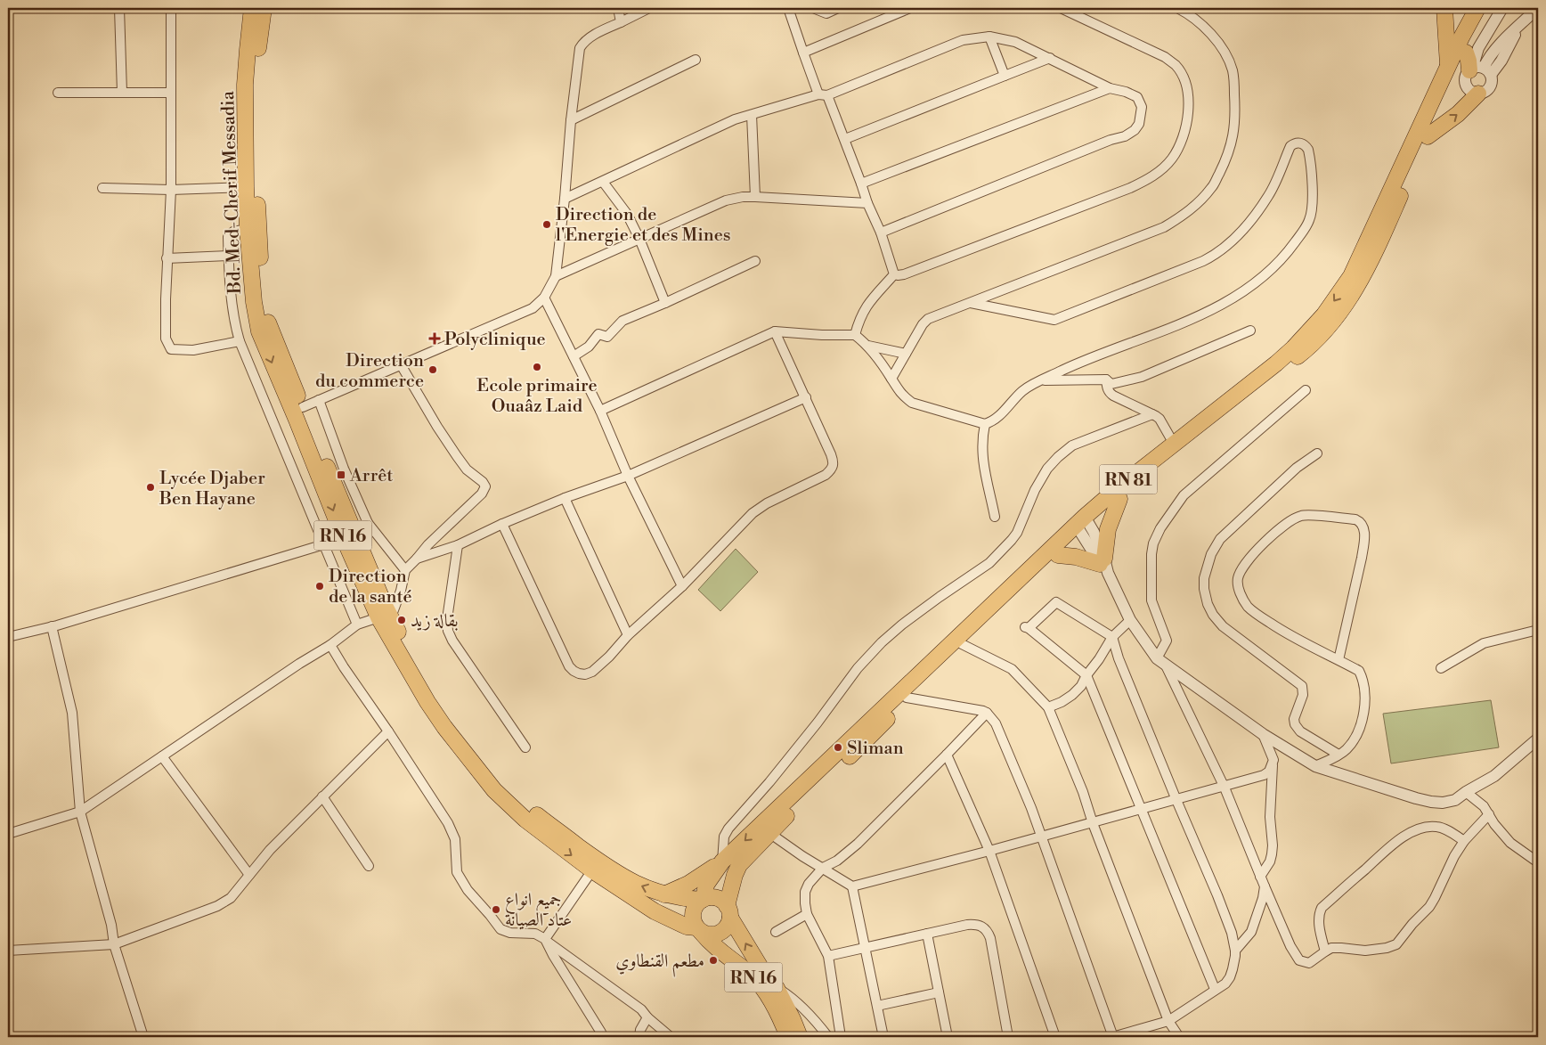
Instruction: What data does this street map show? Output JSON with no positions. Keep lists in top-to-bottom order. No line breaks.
{"streets":{"highway":["Bd. Med-Cherif Messadia","RN 81","RN 16"]},"crossings":[["Bd. Med-Cherif Messadia","RN 81"],["Bd. Med-Cherif Messadia","RN 16"],["RN 81","RN 16"]],"places":{"other":["Direction de l'Energie et des Mines","Ecole primaire Ouaâz Laid","Direction du commerce","Lycée Djaber Ben Hayane","Direction de la santé","بقالة زيد","Sliman","جميع انواع عتاد الصيانة","مطعم القنطاوي"],"health":["Polyclinique"],"transit":["Arrêt"]}}
